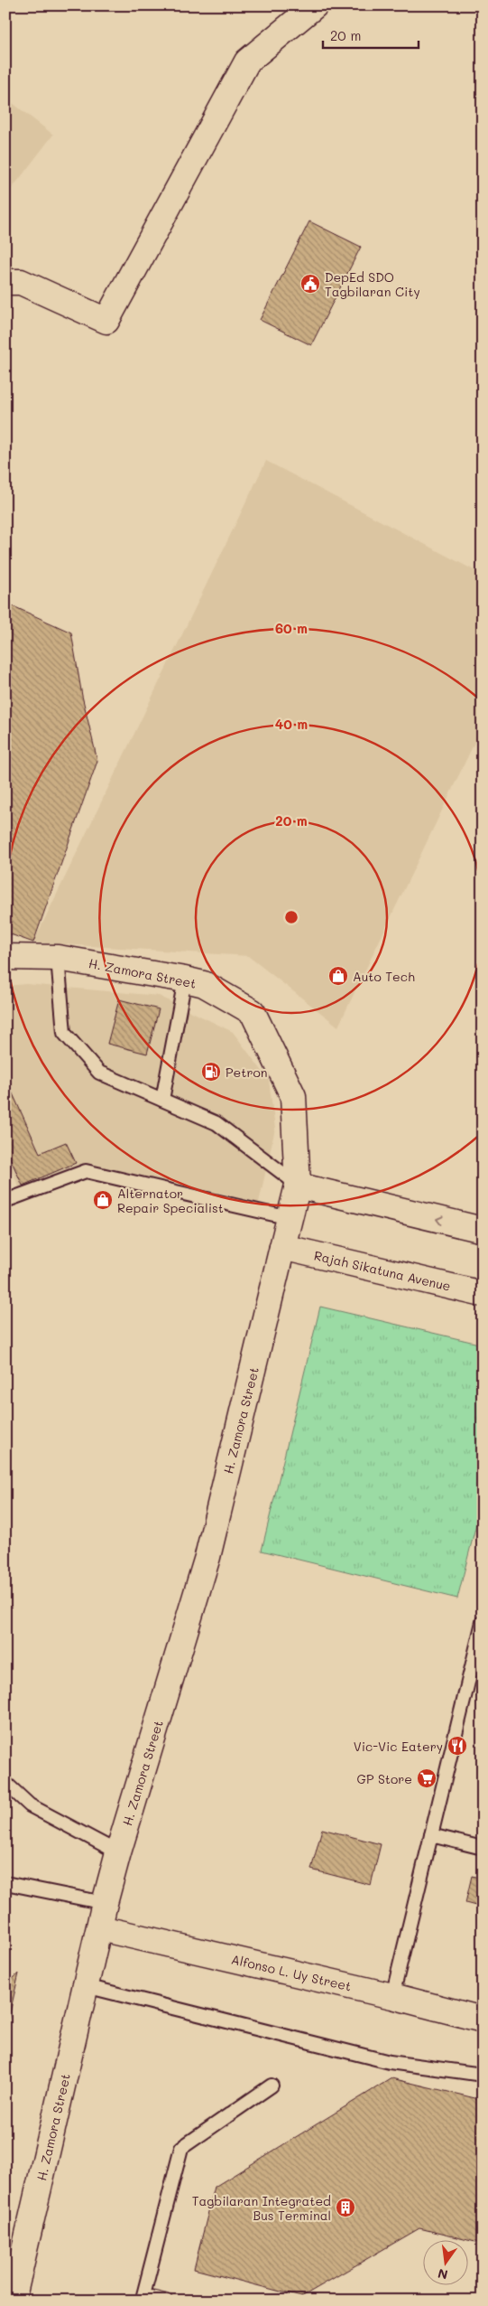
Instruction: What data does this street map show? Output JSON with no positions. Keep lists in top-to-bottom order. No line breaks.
{"streets":{"street":["H. Zamora Street","Rajah Sikatuna Avenue","Alfonso L. Uy Street"]},"crossings":[["H. Zamora Street","Rajah Sikatuna Avenue"],["H. Zamora Street","Alfonso L. Uy Street"]],"places":{"public building":["DepEd SDO Tagbilaran City"],"shop":["Auto Tech","Alternator Repair Specialist"],"fuel station":["Petron"],"restaurant":["Vic-Vic Eatery"],"supermarket":["GP Store"],"building":["Tagbilaran Integrated Bus Terminal"]},"scale_bar":"20 m","north":"bottom","rings":["60 m","40 m","20 m"]}
